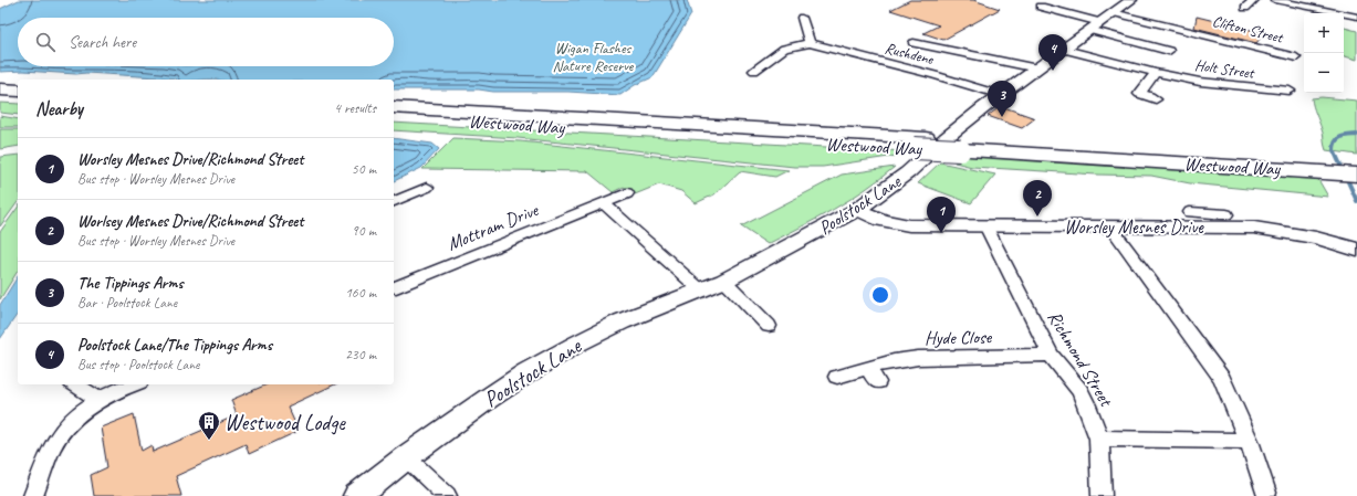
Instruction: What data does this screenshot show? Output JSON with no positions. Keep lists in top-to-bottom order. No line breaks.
{"streets":{"highway":["Westwood Way"],"main road":["Poolstock Lane","Worsley Mesnes Drive"],"street":["Clifton Street","Rushdene","Holt Street","Mottram Drive","Hyde Close","Richmond Street"]},"crossings":[["Clifton Street","Poolstock Lane"],["Rushdene","Poolstock Lane"],["Holt Street","Poolstock Lane"],["Poolstock Lane","Worsley Mesnes Drive"],["Worsley Mesnes Drive","Richmond Street"],["Hyde Close","Richmond Street"]],"parks":["Wigan Flashes Nature Reserve"],"places":{"building":["Westwood Lodge"]},"page":{"map_buttons":["+","−"],"search":"Search here","pins":["4","3","2","1"],"heading":["Nearby","4 results"],"list":[{"mark":"1","name":"Worsley Mesnes Drive/Richmond Street","note":"Bus stop · Worsley Mesnes Drive","value":"50 m"},{"mark":"2","name":"Worlsey Mesnes Drive/Richmond Street","note":"Bus stop · Worsley Mesnes Drive","value":"90 m"},{"mark":"3","name":"The Tippings Arms","note":"Bar · Poolstock Lane","value":"160 m"},{"mark":"4","name":"Poolstock Lane/The Tippings Arms","note":"Bus stop · Poolstock Lane","value":"230 m"}]}}
